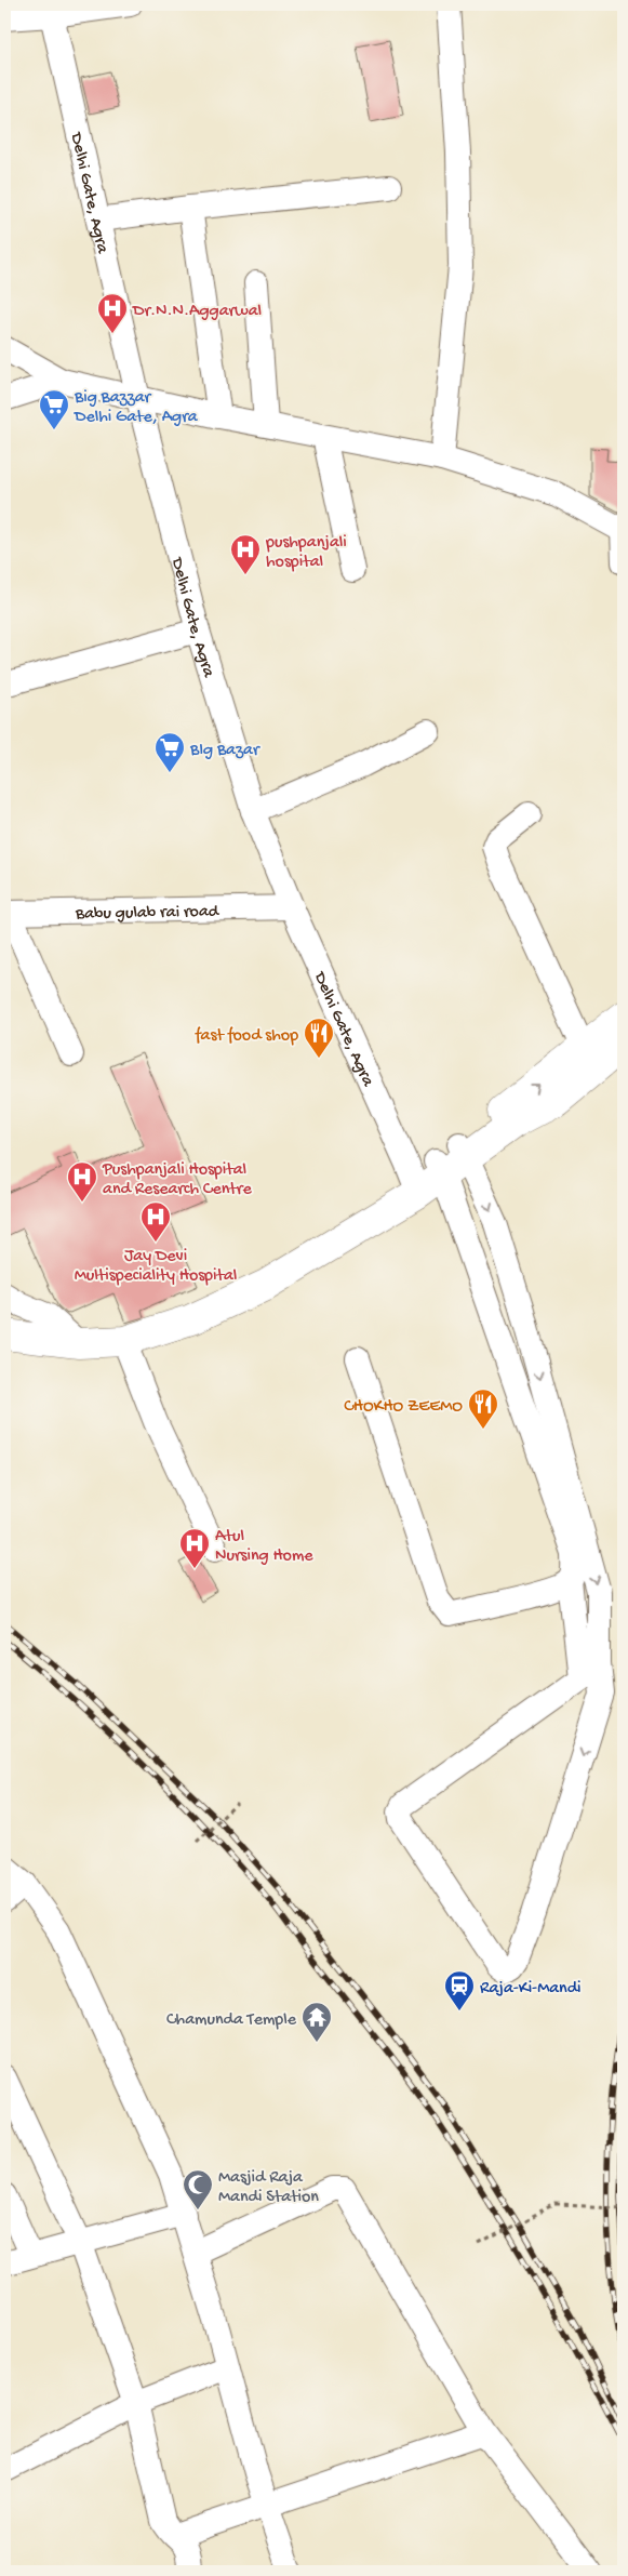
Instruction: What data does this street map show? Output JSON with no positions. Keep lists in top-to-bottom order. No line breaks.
{"streets":{"street":["Delhi Gate, Agra","Babu gulab rai road"]},"crossings":[["Delhi Gate, Agra","Babu gulab rai road"]],"places":{"hospital":["Dr.N.N.Aggarwal","pushpanjali hospital","Pushpanjali Hospital and Research Centre","Jay Devi Multispeciality Hospital","Atul Nursing Home"],"supermarket":["Big Bazzar Delhi Gate, Agra","BIg Bazar"],"restaurant":["fast food shop","CHOKHO ZEEMO"],"station":["Raja-Ki-Mandi"],"temple":["Chamunda Temple"],"mosque":["Masjid Raja Mandi Station"]}}
